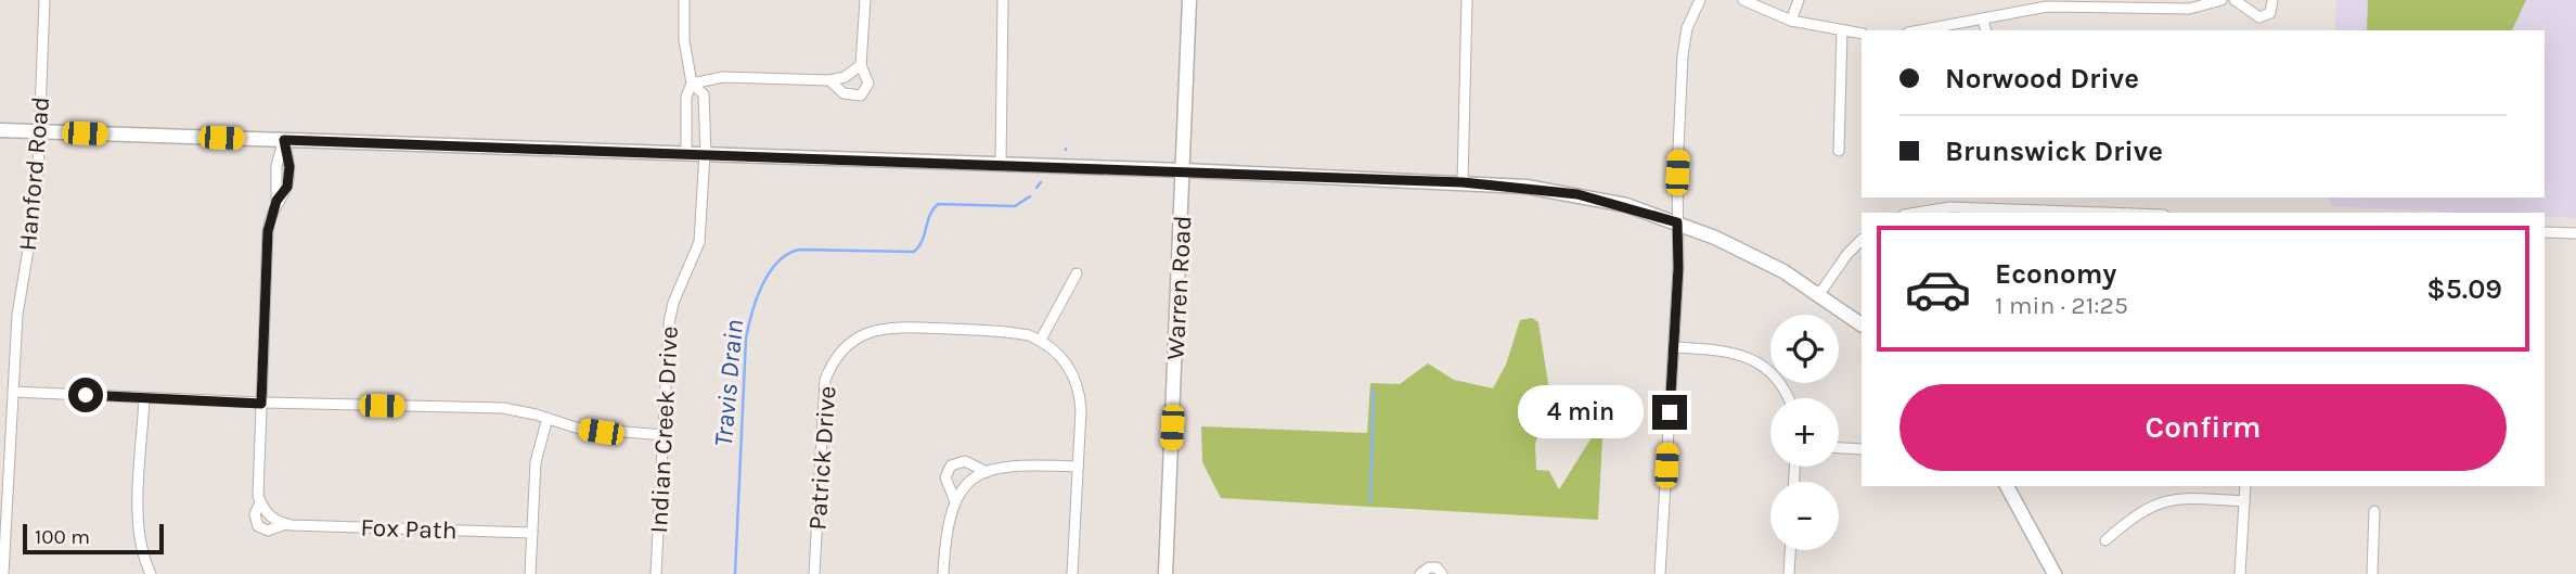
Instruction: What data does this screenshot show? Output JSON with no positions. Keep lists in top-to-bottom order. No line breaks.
{"streets":{"main road":["Warren Road"],"street":["Hanford Road","Indian Creek Drive","Patrick Drive","Fox Path"]},"water":["Travis Drain"],"scale_bar":"100 m","page":{"banner":["Norwood Drive","Brunswick Drive"],"list":[{"name":"Economy","note":"1 min · 21:25","value":"$5.09"}],"map_buttons":["+","−"],"buttons":"Confirm","bubble":"4 min","scale":"100 m"}}
